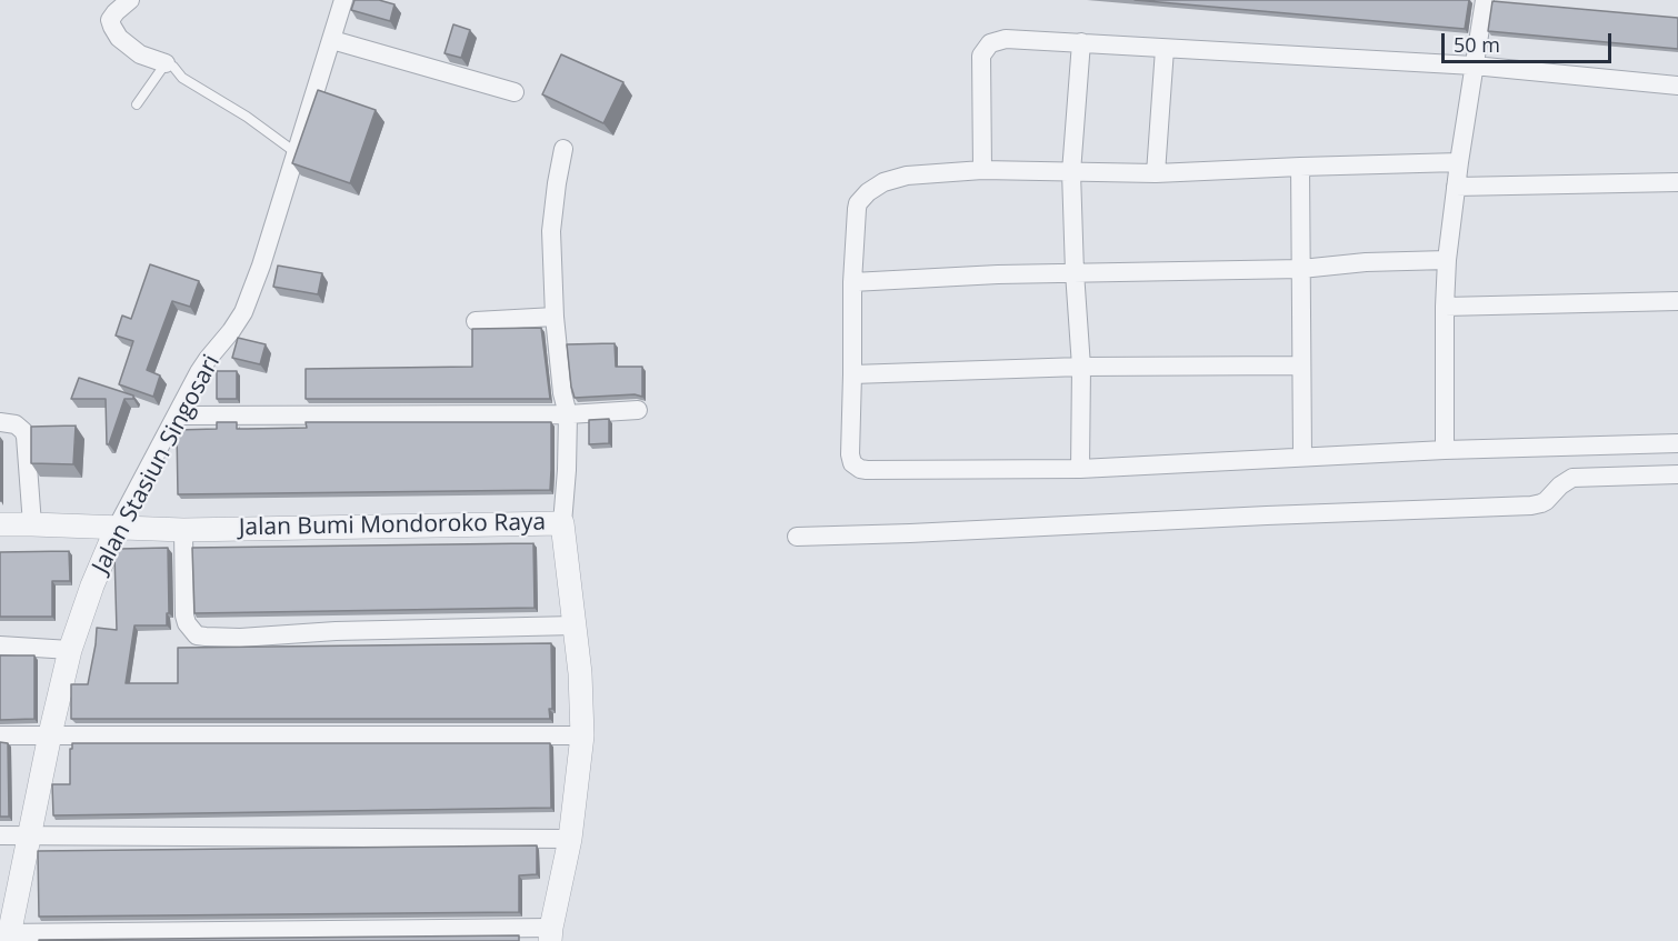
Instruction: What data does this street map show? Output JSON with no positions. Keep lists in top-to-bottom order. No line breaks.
{"streets":{"street":["Jalan Stasiun Singosari","Jalan Bumi Mondoroko Raya"]},"crossings":[["Jalan Stasiun Singosari","Jalan Bumi Mondoroko Raya"]],"scale_bar":"50 m"}
